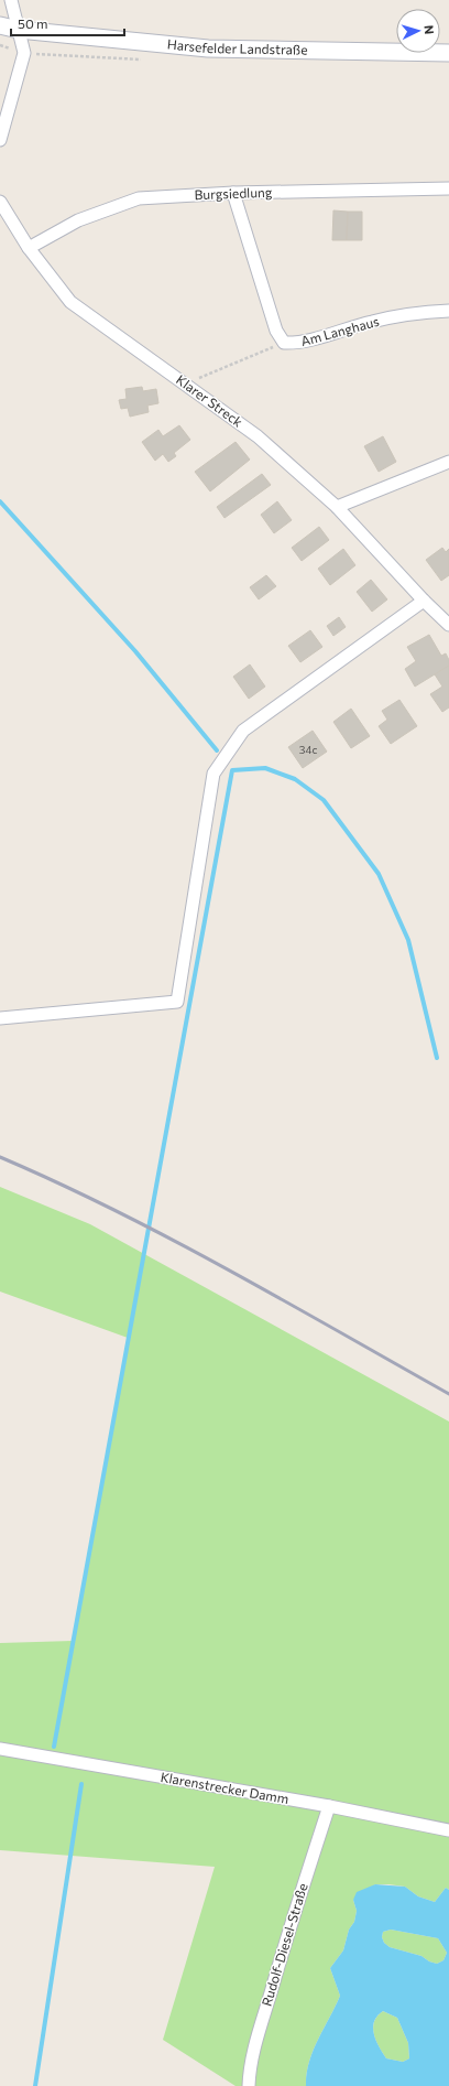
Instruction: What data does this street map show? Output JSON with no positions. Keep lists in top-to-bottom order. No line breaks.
{"streets":{"main road":["Harsefelder Landstraße"],"street":["Burgsiedlung","Am Langhaus","Klarer Streck","Klarenstrecker Damm","Rudolf-Diesel-Straße"]},"crossings":[["Burgsiedlung","Am Langhaus"],["Burgsiedlung","Klarer Streck"],["Klarenstrecker Damm","Rudolf-Diesel-Straße"]],"house_numbers":["34c"],"scale_bar":"50 m","north":"right"}
